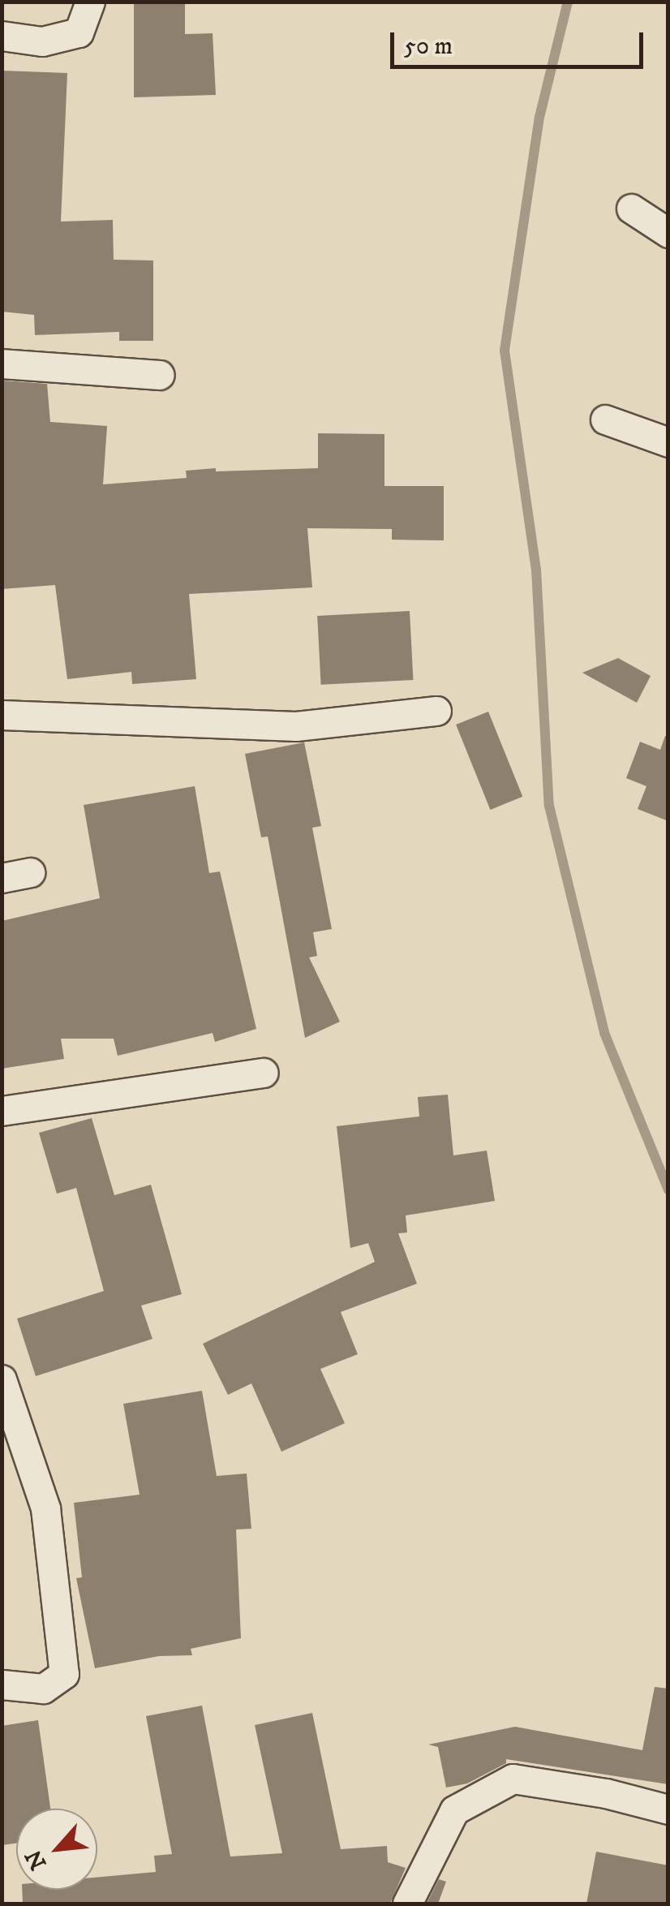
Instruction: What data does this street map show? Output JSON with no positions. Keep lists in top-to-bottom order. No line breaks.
{"scale_bar":"50 m","north":"bottom left"}
